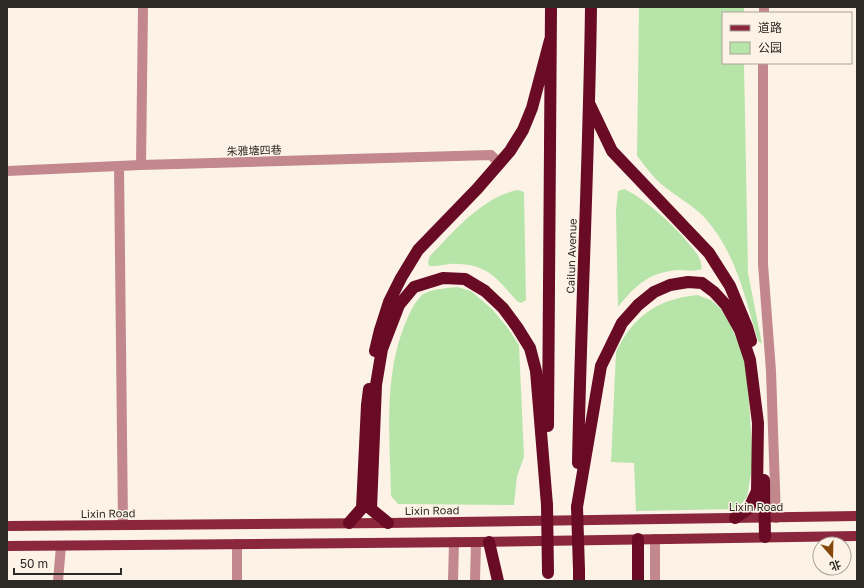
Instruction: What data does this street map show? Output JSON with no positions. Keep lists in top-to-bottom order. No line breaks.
{"streets":{"highway":["Cailun Avenue"],"main road":["Lixin Road"],"street":["朱雅塘四巷"]},"legend":["道路","公园"],"scale_bar":"50 m","north":"bottom"}
